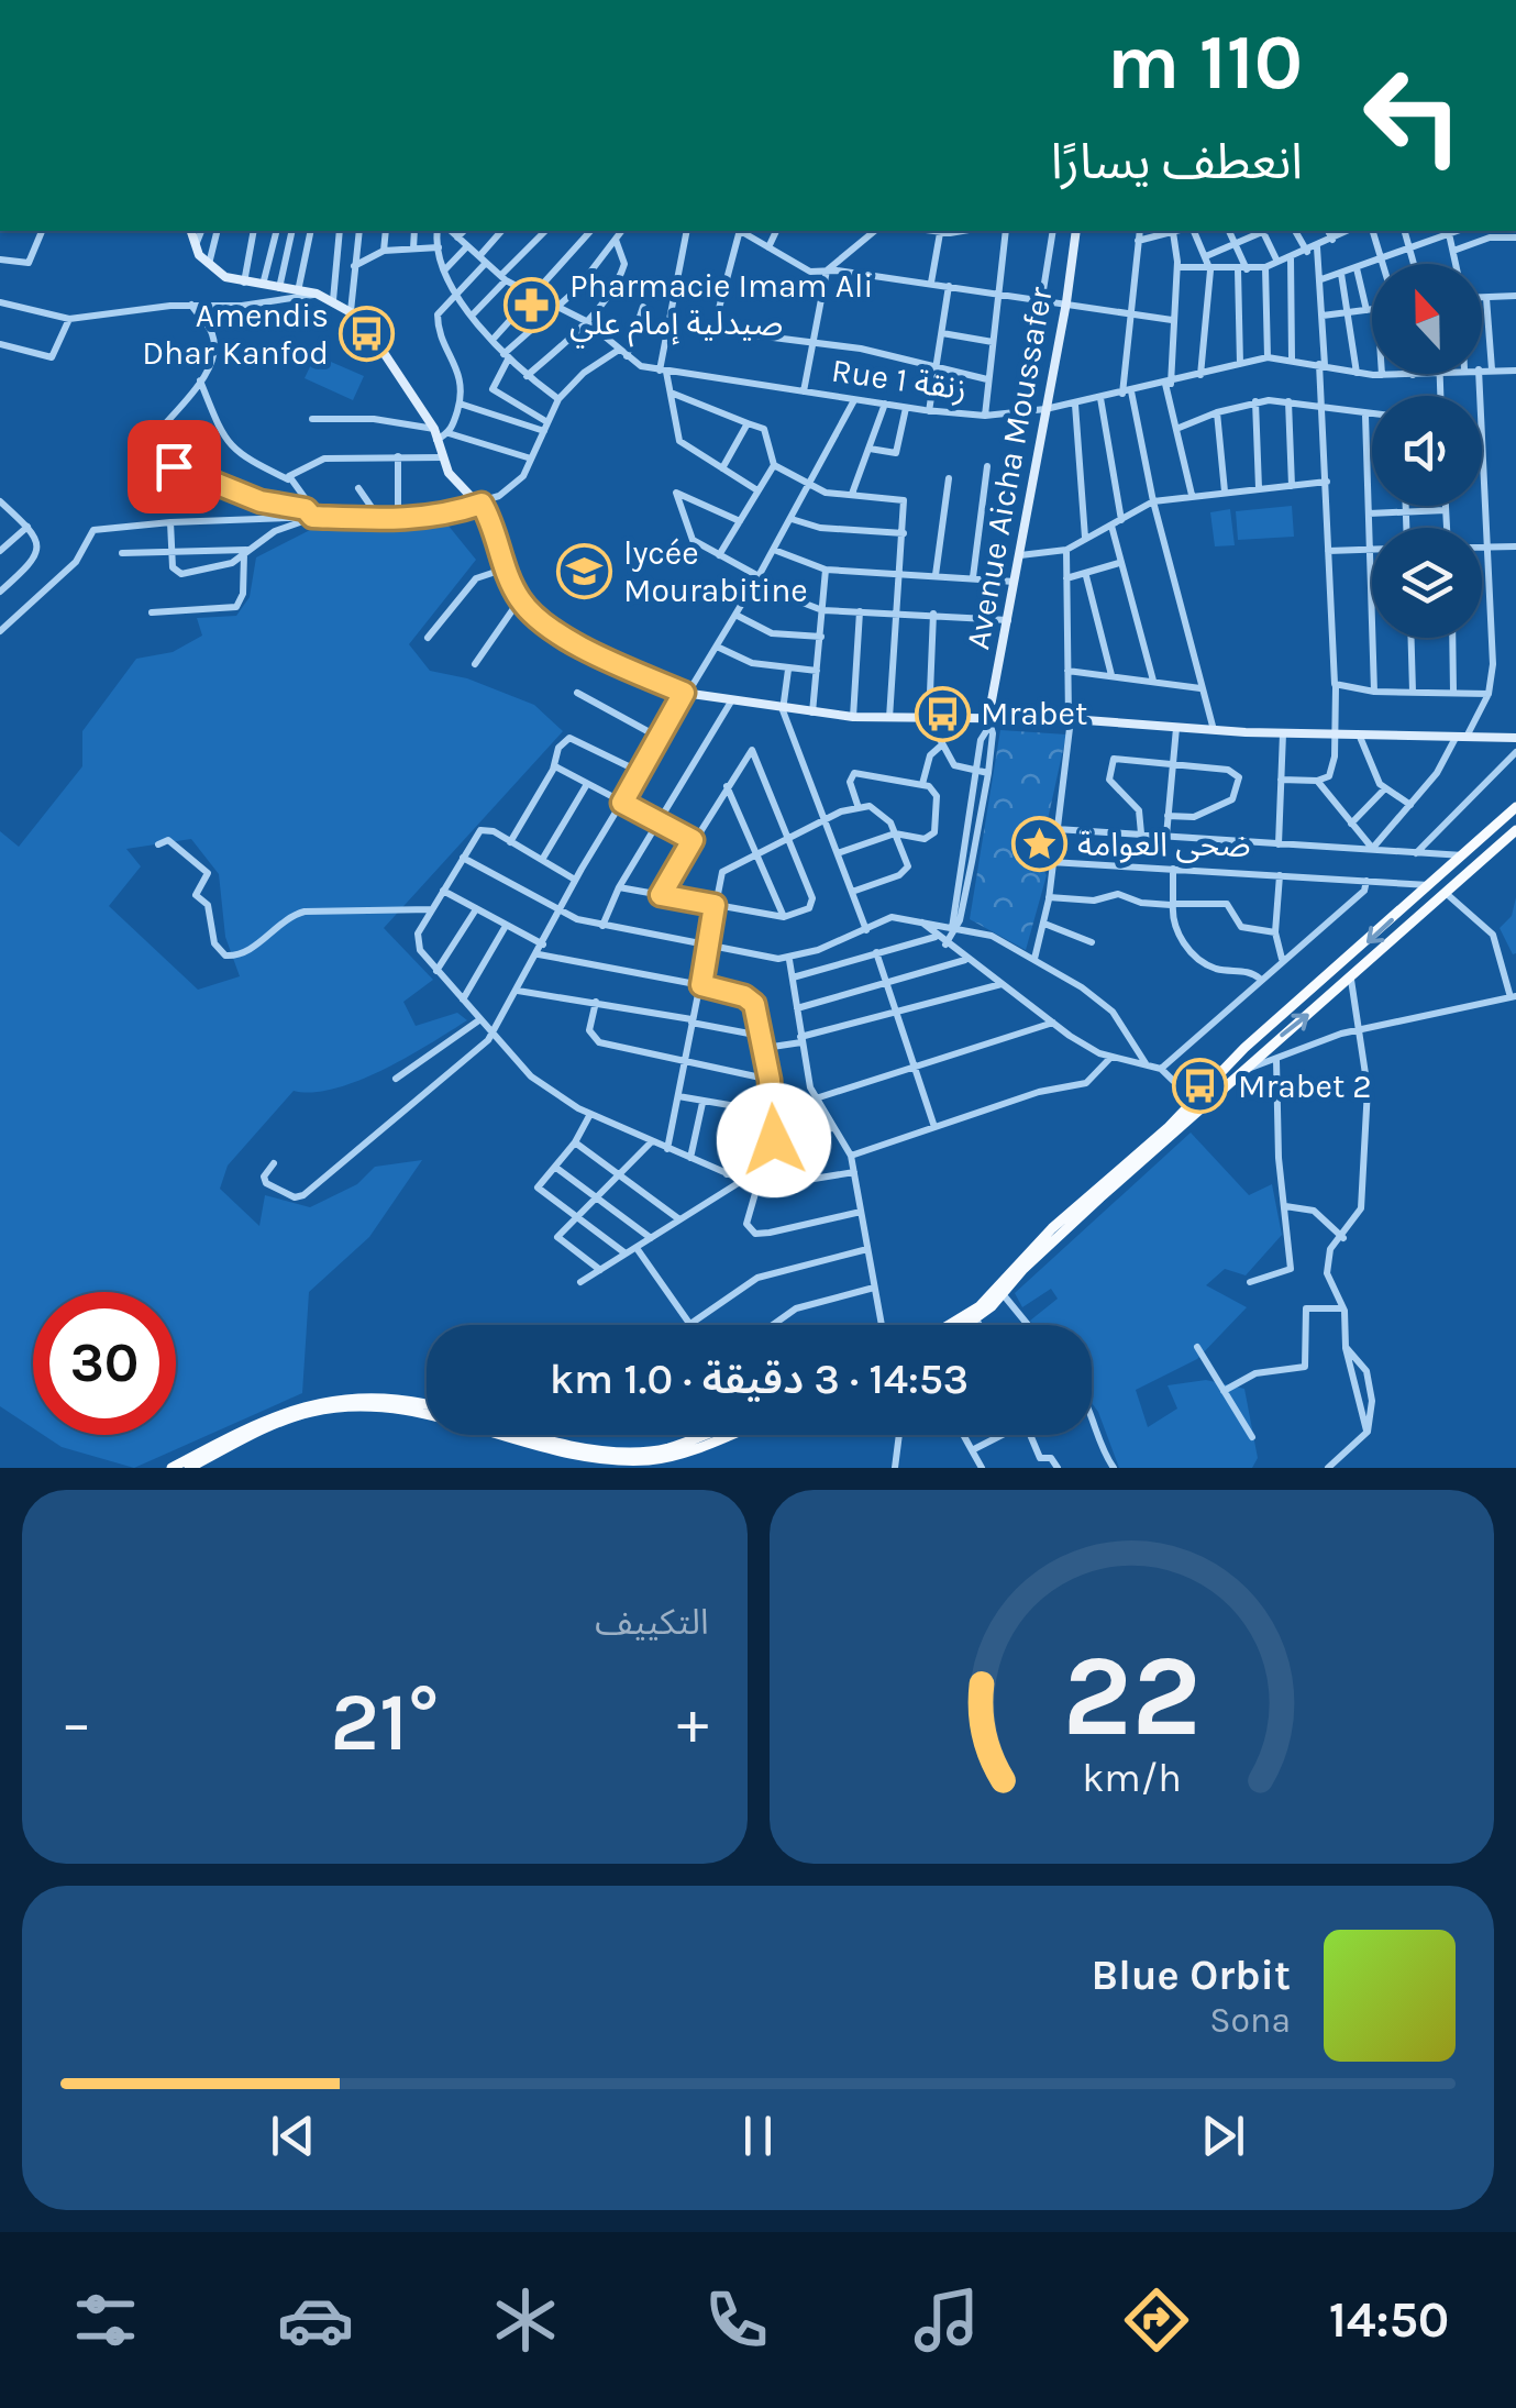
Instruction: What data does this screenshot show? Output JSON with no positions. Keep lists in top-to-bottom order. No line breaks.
{"streets":{"street":["Rue 1 زنقة","Avenue Aicha Moussafer"]},"crossings":[["Rue 1 زنقة","Avenue Aicha Moussafer"]],"places":{"pharmacy":["Pharmacie Imam Ali صيدلية إمام علي"],"bus stop":["Amendis Dhar Kanfod","Mrabet","Mrabet 2"],"school or university":["lycée Mourabitine"],"place":["ضحى العوامة"]},"north":"top","page":{"turn":["110 m","انعطف يسارًا"],"limit":"30","trip":"14:53 · 3 دقيقة · 1.0 km","tile":"التكييف","heat":["−","21°","+"],"song":["Blue Orbit","Sona"],"tabs":"14:50","gauge":["22","km/h"]}}
